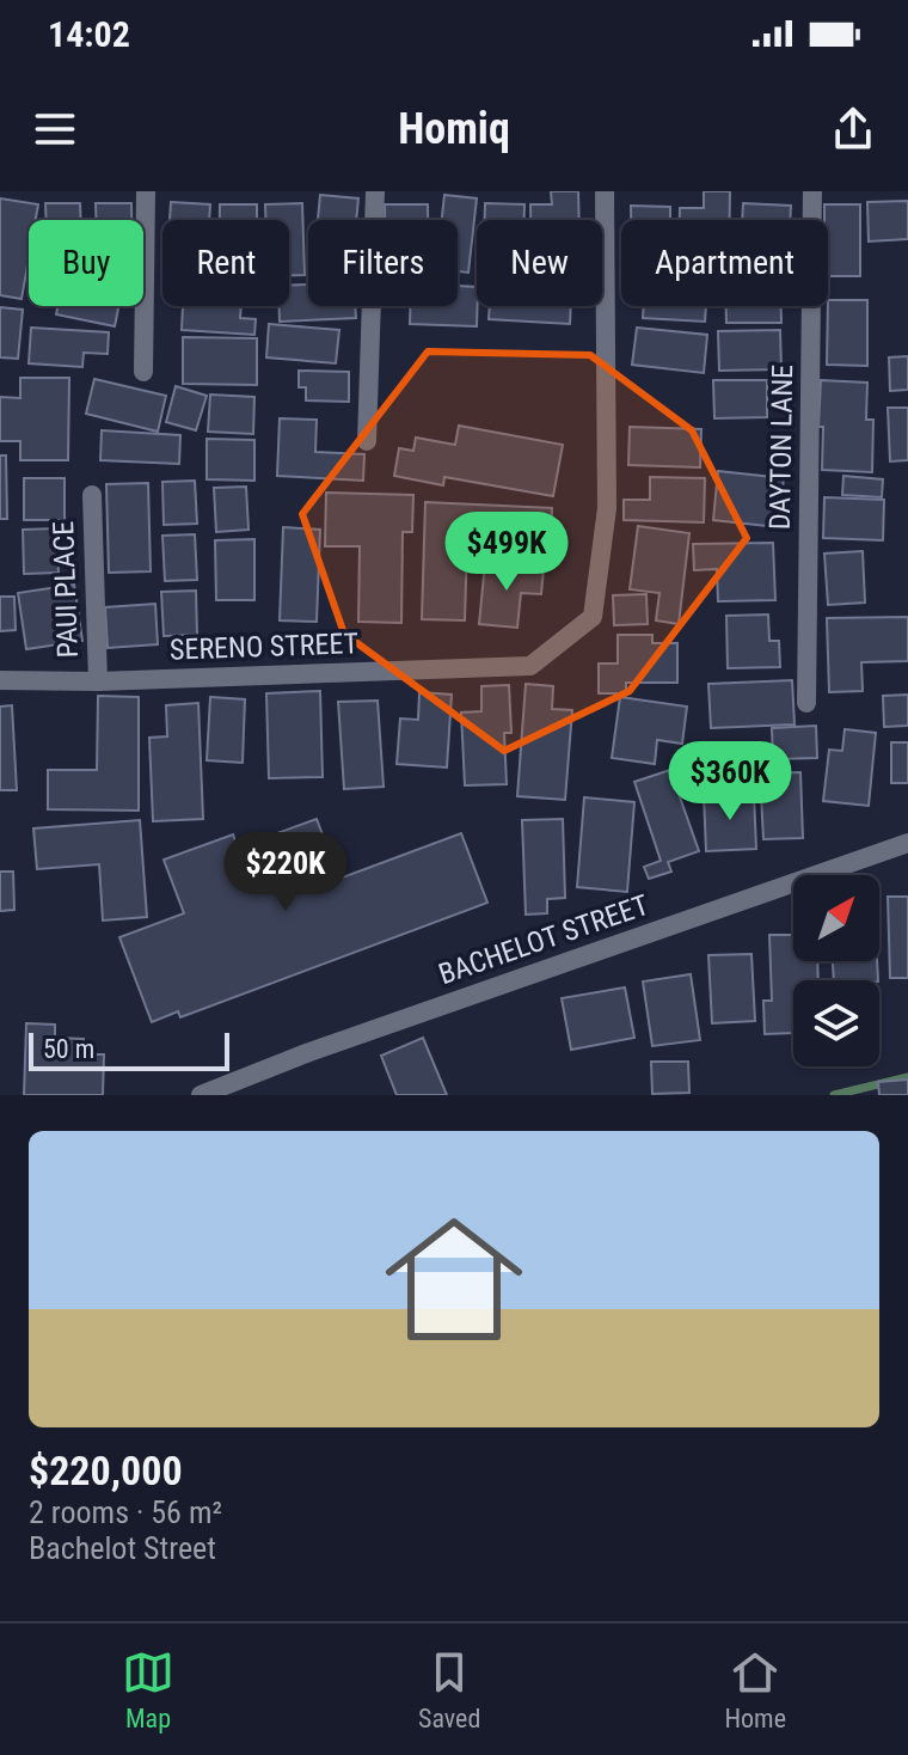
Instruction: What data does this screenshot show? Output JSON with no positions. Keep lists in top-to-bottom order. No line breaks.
{"streets":{"street":["DAYTON LANE","PAUI PLACE","SERENO STREET","BACHELOT STREET"]},"crossings":[["PAUI PLACE","SERENO STREET"]],"scale_bar":"50 m","north":"top right","page":{"status":"14:02","header":"Homiq","chip":["Buy","Rent","Filters","New","Apartment"],"price":["$499K","$360K","$220K"],"scale":"50 m","list":[{"name":"$220,000","note":"2 rooms · 56 m² · Bachelot Street"}],"tabs":["Map","Saved","Home"]}}
